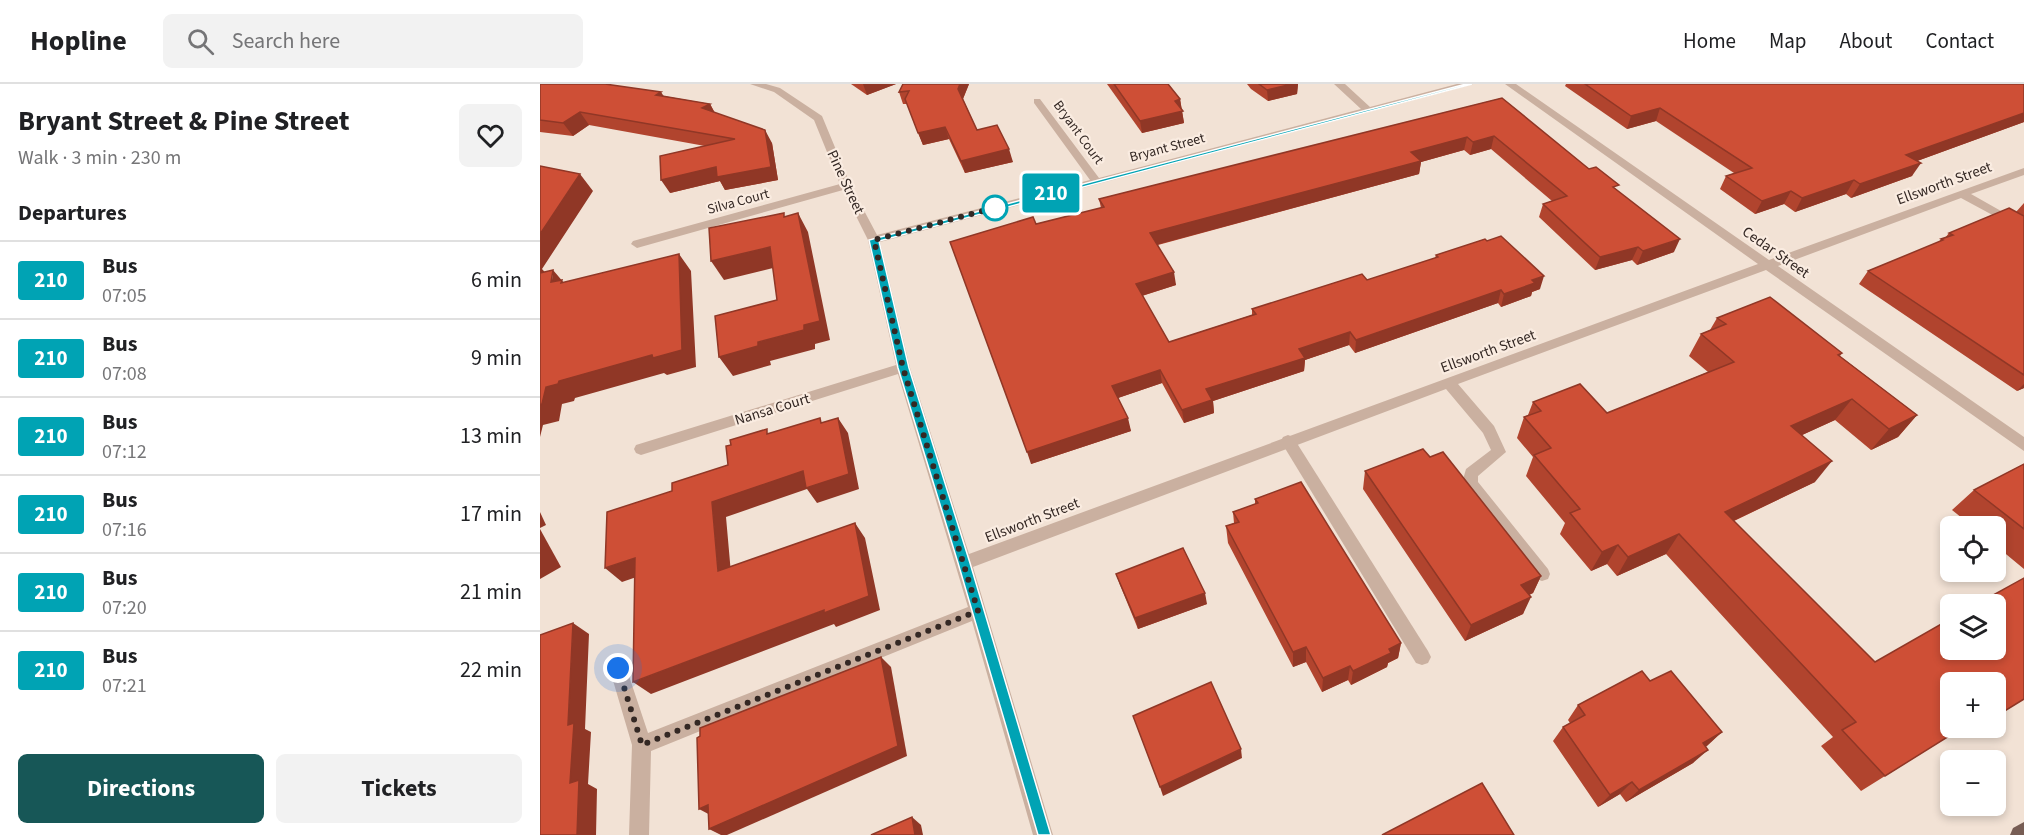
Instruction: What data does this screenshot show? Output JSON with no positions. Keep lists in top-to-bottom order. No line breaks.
{"streets":{"street":["Bryant Court","Bryant Street","Pine Street","Ellsworth Street","Silva Court","Cedar Street","Nansa Court"]},"crossings":[["Bryant Court","Bryant Street"],["Bryant Street","Pine Street"],["Pine Street","Ellsworth Street"],["Pine Street","Silva Court"],["Pine Street","Nansa Court"],["Ellsworth Street","Cedar Street"]],"lines":["bus line 210"],"page":{"header":"Hopline","search":"Search here","nav":["Home","Map","About","Contact"],"heading":[["Bryant Street & Pine Street","Walk · 3 min · 230 m"],"Departures"],"on_map":"210","list":[{"mark":"210","name":"Bus","note":"07:05","value":"6 min"},{"mark":"210","name":"Bus","note":"07:08","value":"9 min"},{"mark":"210","name":"Bus","note":"07:12","value":"13 min"},{"mark":"210","name":"Bus","note":"07:16","value":"17 min"},{"mark":"210","name":"Bus","note":"07:20","value":"21 min"},{"mark":"210","name":"Bus","note":"07:21","value":"22 min"}],"map_buttons":["+","−"],"buttons":["Directions","Tickets"]}}
